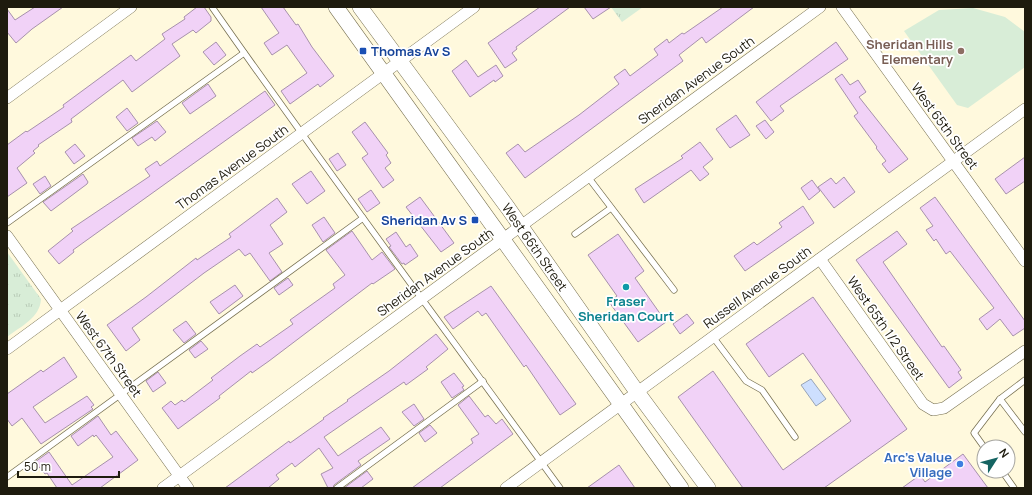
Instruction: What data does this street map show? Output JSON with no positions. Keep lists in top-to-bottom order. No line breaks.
{"streets":{"main road":["West 66th Street"],"street":["Sheridan Avenue South","West 65th Street","Thomas Avenue South","Russell Avenue South","West 65th 1/2 Street","West 67th Street"]},"crossings":[["Sheridan Avenue South","West 66th Street"],["Sheridan Avenue South","West 67th Street"],["West 65th Street","Russell Avenue South"],["Thomas Avenue South","West 66th Street"],["Thomas Avenue South","West 67th Street"],["West 66th Street","Russell Avenue South"],["Russell Avenue South","West 65th 1/2 Street"]],"places":{"transit":["Thomas Av S","Sheridan Av S"],"other":["Sheridan Hills Elementary","Fraser Sheridan Court","Arc's Value Village"]},"scale_bar":"50 m","north":"top right"}
